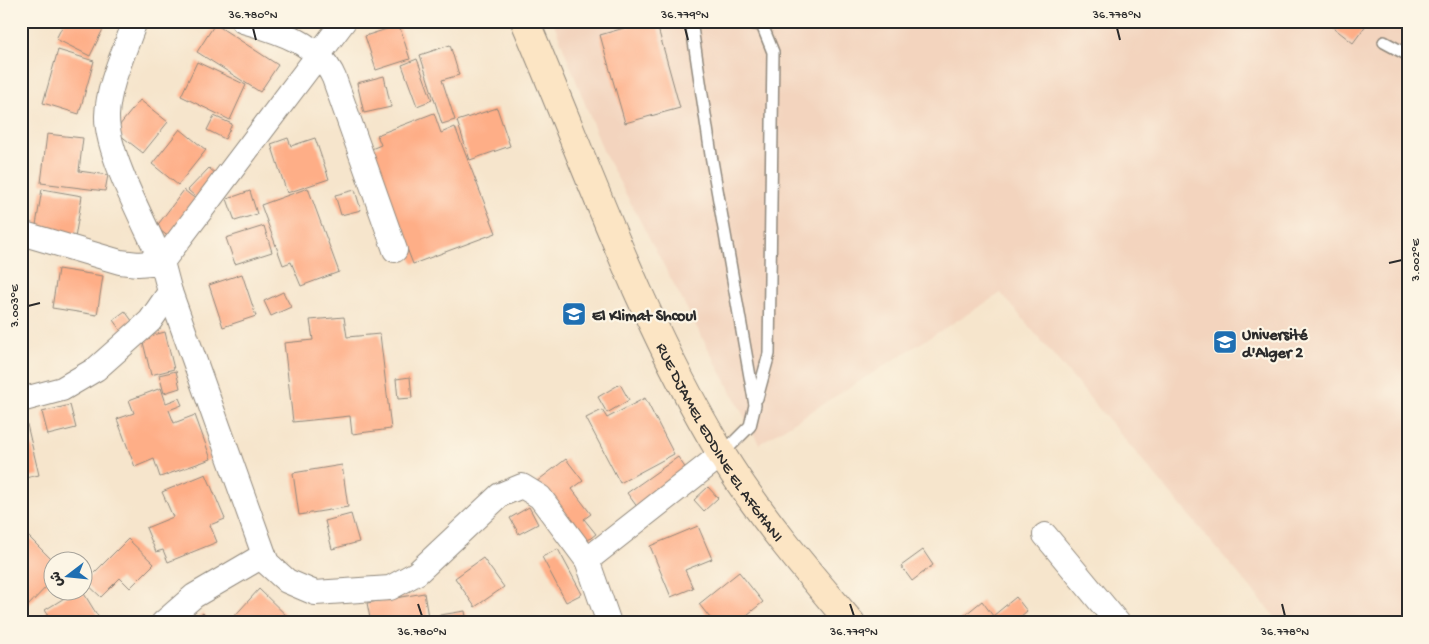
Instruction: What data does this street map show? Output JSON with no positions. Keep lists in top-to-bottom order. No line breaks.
{"streets":{"main road":["RUE DJAMEL EDDINE EL AFGHANI"]},"places":{"school or university":["El Klimat Shcoul","Université d'Alger 2"]},"north":"left","coordinates":["36.780°N","36.779°N","36.778°N","3.002°E","3.003°E"]}
